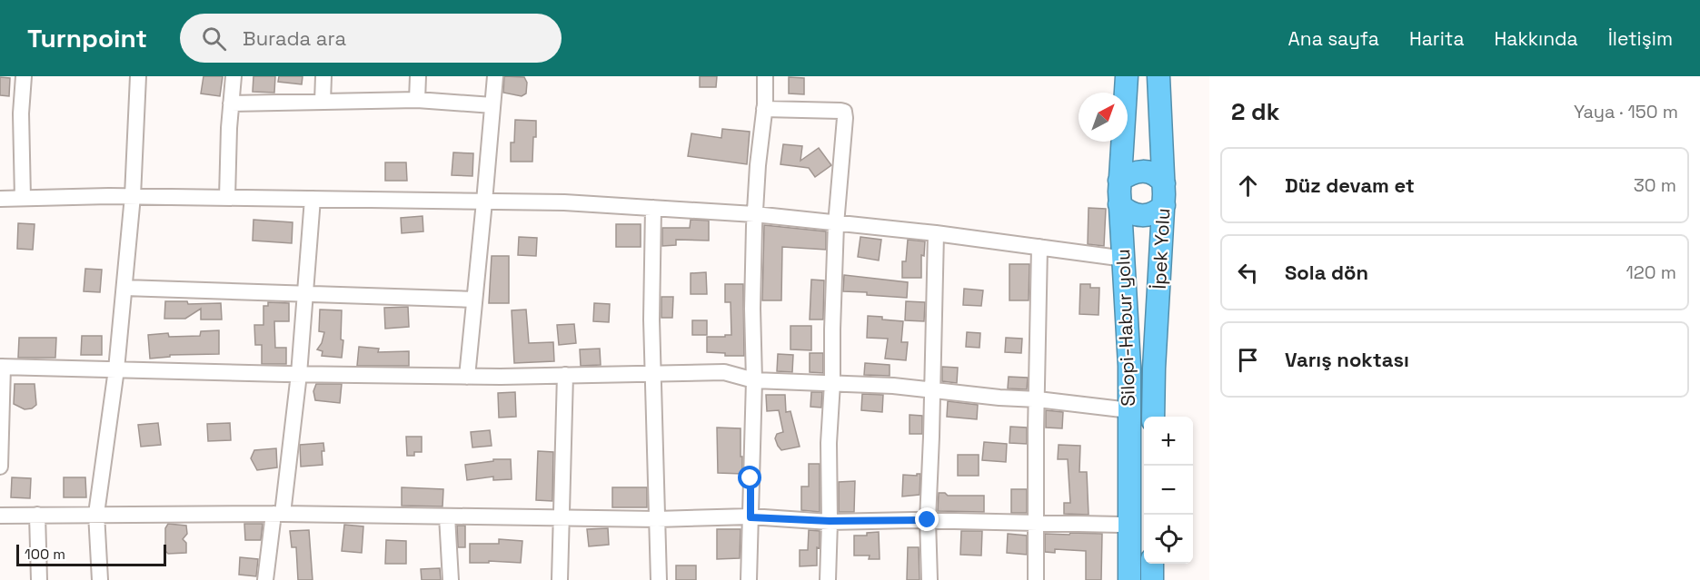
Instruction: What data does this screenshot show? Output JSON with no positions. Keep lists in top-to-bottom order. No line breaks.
{"streets":{"highway":["İpek Yolu","Silopi-Habur yolu"]},"crossings":[["İpek Yolu","Silopi-Habur yolu"]],"scale_bar":"100 m","north":"top right","page":{"header":"Turnpoint","search":"Burada ara","nav":["Ana sayfa","Harita","Hakkında","İletişim"],"heading":["2 dk","Yaya · 150 m"],"list":[["Düz devam et","30 m"],["Sola dön","120 m"],"Varış noktası"],"map_buttons":["+","−"],"scale":"100 m"}}
